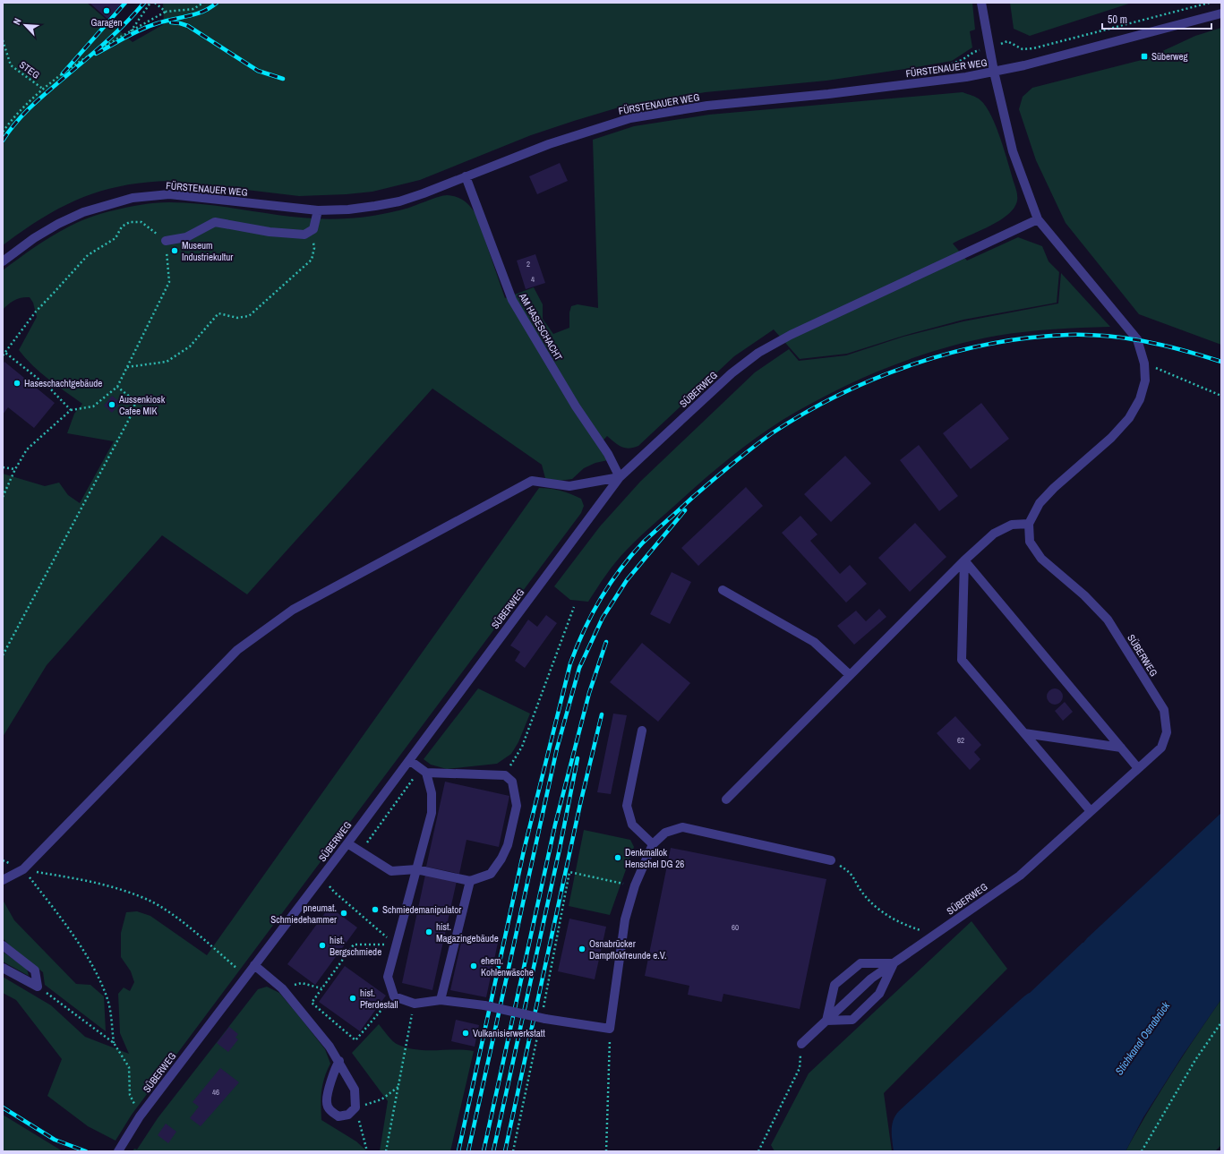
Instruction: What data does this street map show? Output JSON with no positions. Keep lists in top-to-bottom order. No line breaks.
{"streets":{"street":["FÜRSTENAUER WEG","AM HASESCHACHT","SÜBERWEG"],"path":["STEG"]},"crossings":[["FÜRSTENAUER WEG","AM HASESCHACHT"],["FÜRSTENAUER WEG","SÜBERWEG"],["AM HASESCHACHT","SÜBERWEG"]],"water":["Stichkanal Osnabrück"],"places":{"other":["Garagen","Museum Industriekultur","Haseschachtgebäude","Aussenkiosk Cafee MIK","Denkmallok Henschel DG 26","Schmiedemanipulator","pneumat. Schmiedehammer","hist. Magazingebäude","hist. Bergschmiede","Osnabrücker Dampflokfreunde e.V.","ehem. Kohlenwäsche","hist. Pferdestall","Vulkanisierwerkstatt"],"transit":["Süberweg"]},"house_numbers":["2","4","62","60","46"],"scale_bar":"50 m","north":"top left"}
